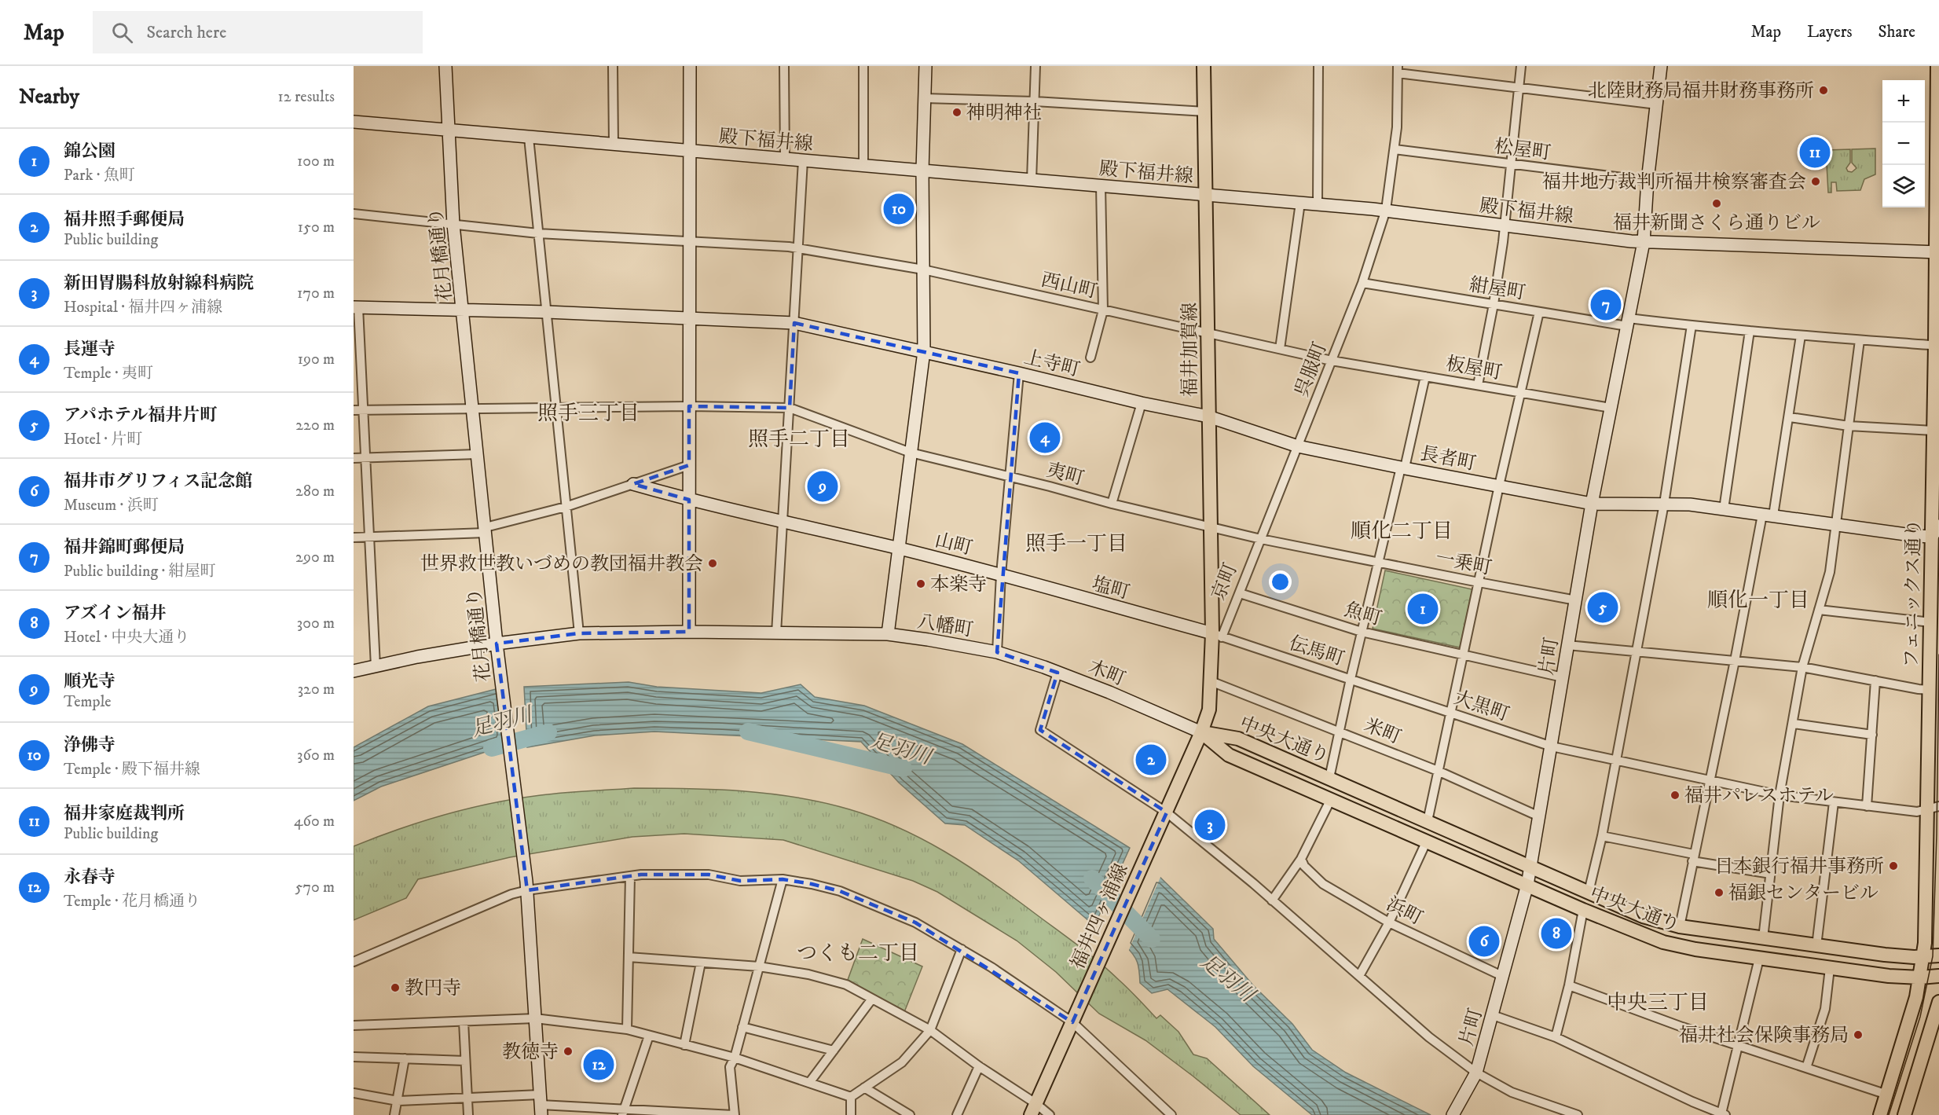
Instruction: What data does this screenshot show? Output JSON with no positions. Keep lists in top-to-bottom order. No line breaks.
{"streets":{"main road":["福井加賀線","京町","フェニックス通り","中央大通り","福井四ヶ浦線"],"street":["殿下福井線","松屋町","花月橋通り","西山町","紺屋町","上寺町","板屋町","呉服町","長者町","夷町","山町","一乗町","塩町","魚町","八幡町","伝馬町","片町","木町","大黒町","米町","浜町"]},"crossings":[["殿下福井線","花月橋通り"],["殿下福井線","福井加賀線"],["殿下福井線","呉服町"],["殿下福井線","フェニックス通り"],["殿下福井線","片町"],["松屋町","呉服町"],["松屋町","片町"],["花月橋通り","西山町"],["花月橋通り","上寺町"],["花月橋通り","夷町"],["花月橋通り","八幡町"],["西山町","福井加賀線"],["西山町","板屋町"],["西山町","呉服町"],["紺屋町","呉服町"],["紺屋町","フェニックス通り"],["紺屋町","片町"],["福井加賀線","上寺町"],["福井加賀線","夷町"],["福井加賀線","京町"],["福井加賀線","塩町"],["福井加賀線","伝馬町"],["上寺町","呉服町"],["上寺町","長者町"],["板屋町","呉服町"],["板屋町","片町"],["呉服町","長者町"],["呉服町","夷町"],["呉服町","一乗町"],["呉服町","京町"],["長者町","フェニックス通り"],["長者町","片町"],["夷町","一乗町"],["夷町","京町"],["山町","塩町"],["一乗町","京町"],["一乗町","片町"],["京町","塩町"],["京町","魚町"],["京町","伝馬町"],["京町","木町"],["京町","米町"],["京町","中央大通り"],["京町","福井四ヶ浦線"],["塩町","伝馬町"],["フェニックス通り","大黒町"],["フェニックス通り","中央大通り"],["魚町","片町"],["八幡町","木町"],["伝馬町","大黒町"],["片町","大黒町"],["片町","米町"],["片町","中央大通り"],["片町","浜町"],["木町","中央大通り"],["木町","福井四ヶ浦線"],["中央大通り","福井四ヶ浦線"]],"districts":["照手三丁目","照手二丁目","順化二丁目","照手一丁目","順化一丁目","つくも二丁目","中央三丁目"],"water":["足羽川"],"places":["北陸財務局福井財務事務所","神明神社","福井地方裁判所福井検察審査会","福井新聞さくら通りビル","世界救世教いづめの教団福井教会","本楽寺","福井パレスホテル","日本銀行福井事務所","福銀センタービル","教円寺","福井社会保険事務局","教徳寺"],"page":{"header":"Map","search":"Search here","nav":["Map","Layers","Share"],"heading":["Nearby","12 results"],"map_buttons":["+","−"],"list":[{"mark":"1","name":"錦公園","note":"Park · 魚町","value":"100 m"},{"mark":"2","name":"福井照手郵便局","note":"Public building","value":"150 m"},{"mark":"3","name":"新田胃腸科放射線科病院","note":"Hospital · 福井四ヶ浦線","value":"170 m"},{"mark":"4","name":"長運寺","note":"Temple · 夷町","value":"190 m"},{"mark":"5","name":"アパホテル福井片町","note":"Hotel · 片町","value":"220 m"},{"mark":"6","name":"福井市グリフィス記念館","note":"Museum · 浜町","value":"280 m"},{"mark":"7","name":"福井錦町郵便局","note":"Public building · 紺屋町","value":"290 m"},{"mark":"8","name":"アズイン福井","note":"Hotel · 中央大通り","value":"300 m"},{"mark":"9","name":"順光寺","note":"Temple","value":"320 m"},{"mark":"10","name":"浄佛寺","note":"Temple · 殿下福井線","value":"360 m"},{"mark":"11","name":"福井家庭裁判所","note":"Public building","value":"460 m"},{"mark":"12","name":"永春寺","note":"Temple · 花月橋通り","value":"570 m"}],"pins":["11","10","7","4","9","5","1","2","3","8","6","12"]}}
